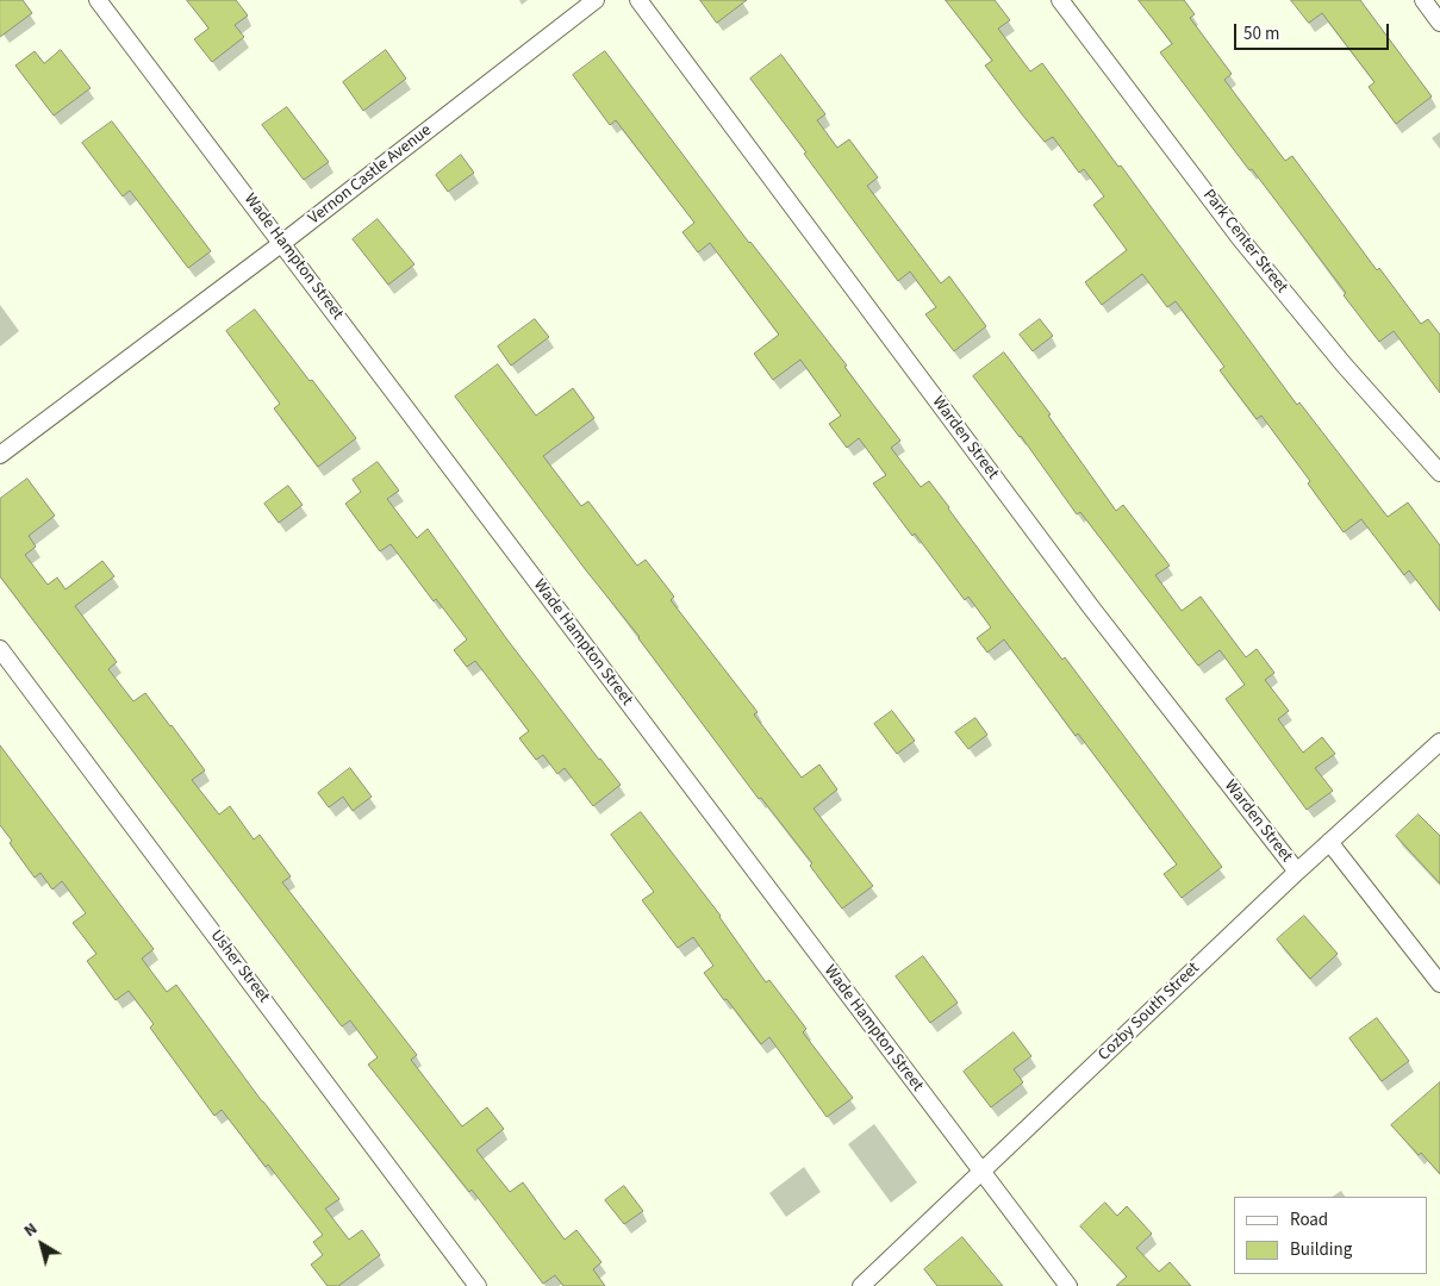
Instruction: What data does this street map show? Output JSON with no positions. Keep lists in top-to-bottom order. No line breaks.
{"streets":{"street":["Vernon Castle Avenue","Park Center Street","Wade Hampton Street","Warden Street","Usher Street","Cozby South Street"]},"crossings":[["Vernon Castle Avenue","Wade Hampton Street"],["Wade Hampton Street","Cozby South Street"],["Warden Street","Cozby South Street"]],"legend":["Road","Building"],"scale_bar":"50 m","north":"top left"}
